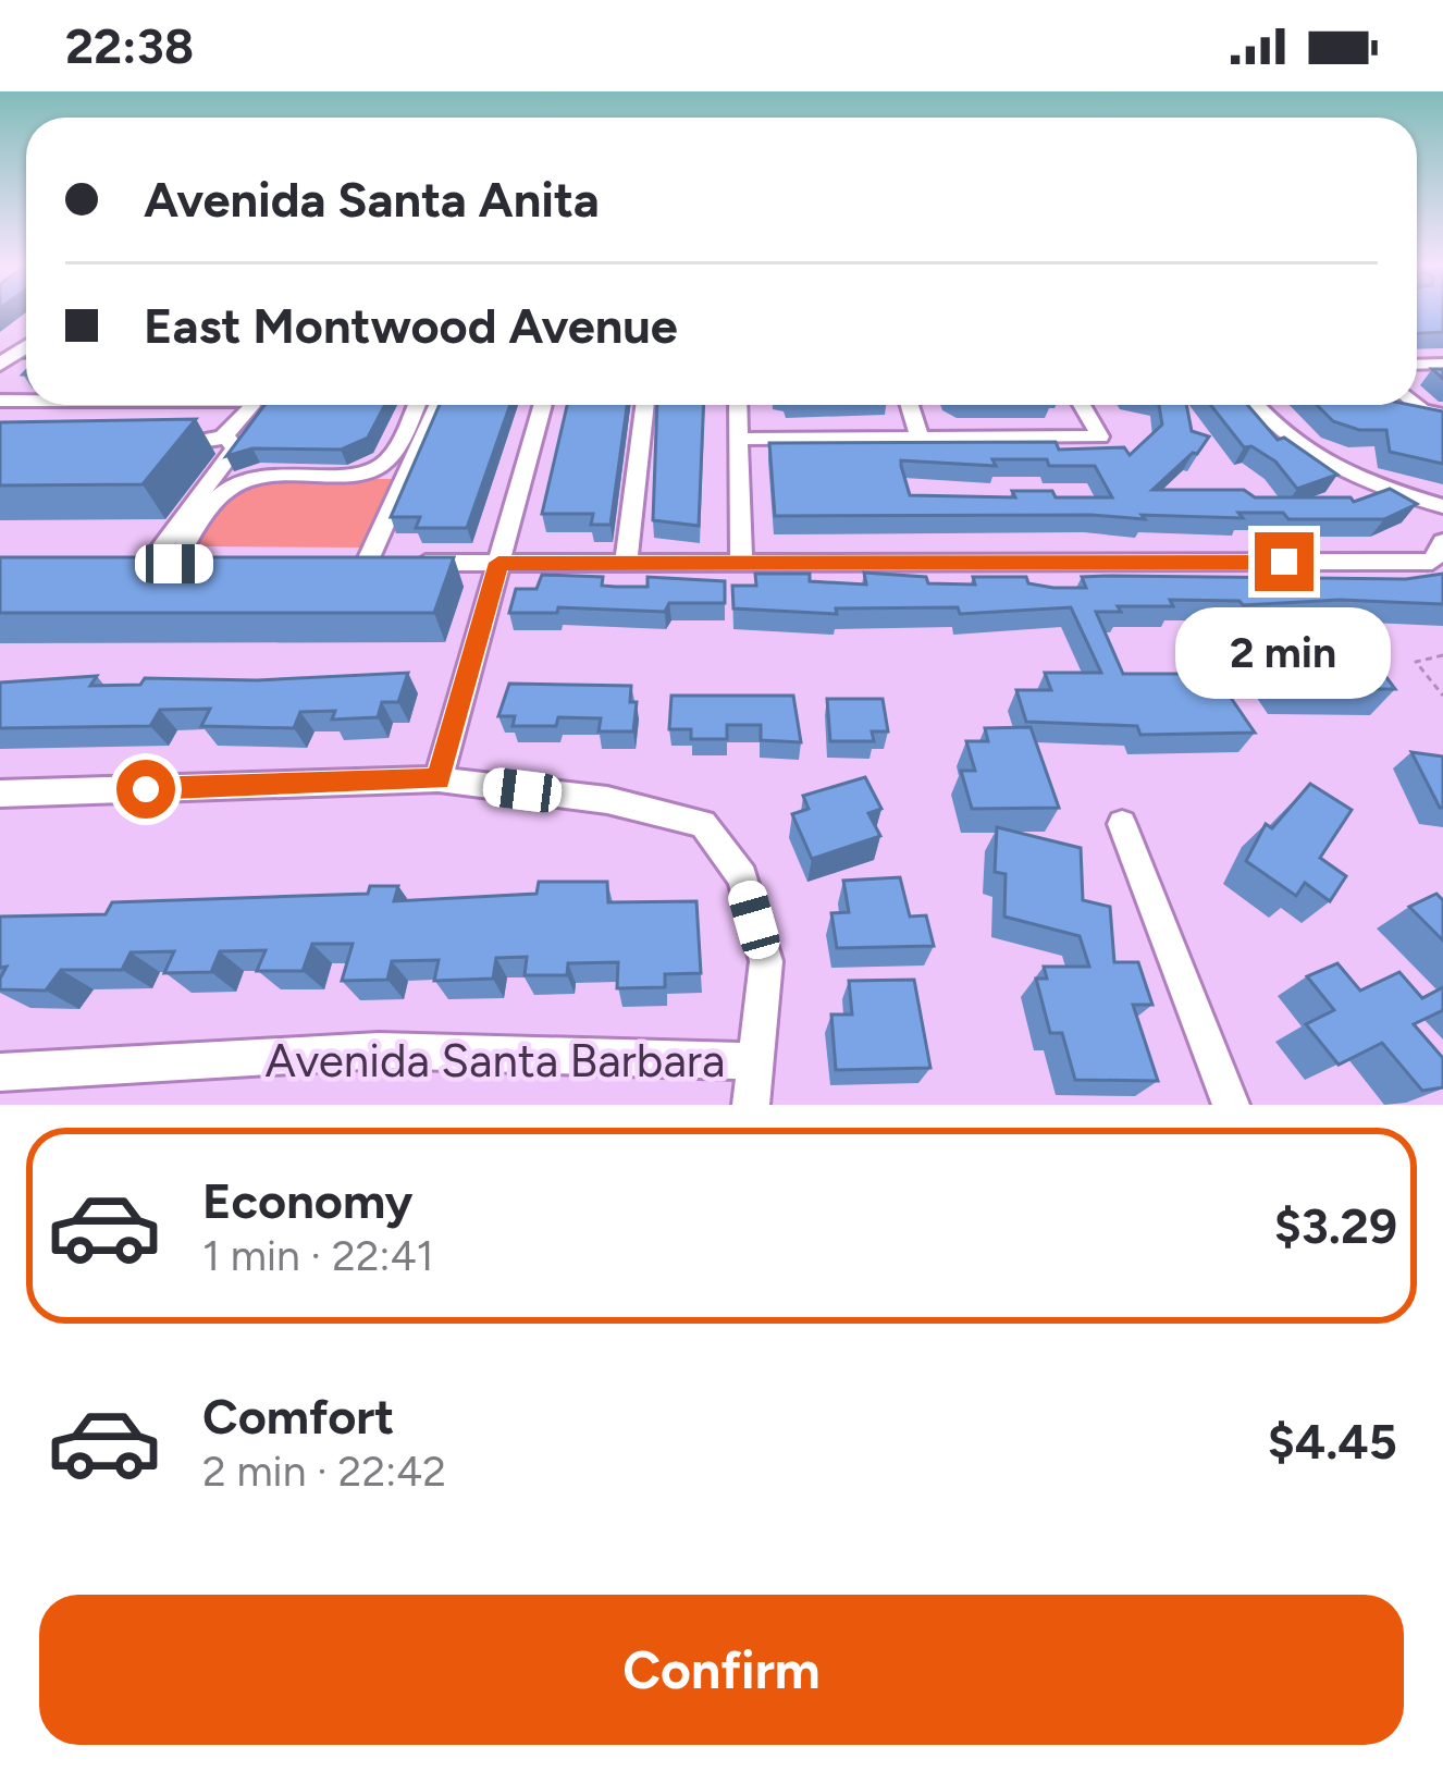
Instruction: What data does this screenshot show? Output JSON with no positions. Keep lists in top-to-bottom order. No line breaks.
{"streets":{"street":["Avenida Santa Barbara"]},"page":{"status":"22:38","banner":["Avenida Santa Anita","East Montwood Avenue"],"bubble":"2 min","list":[{"name":"Economy","note":"1 min · 22:41","value":"$3.29"},{"name":"Comfort","note":"2 min · 22:42","value":"$4.45"}],"buttons":"Confirm"}}
